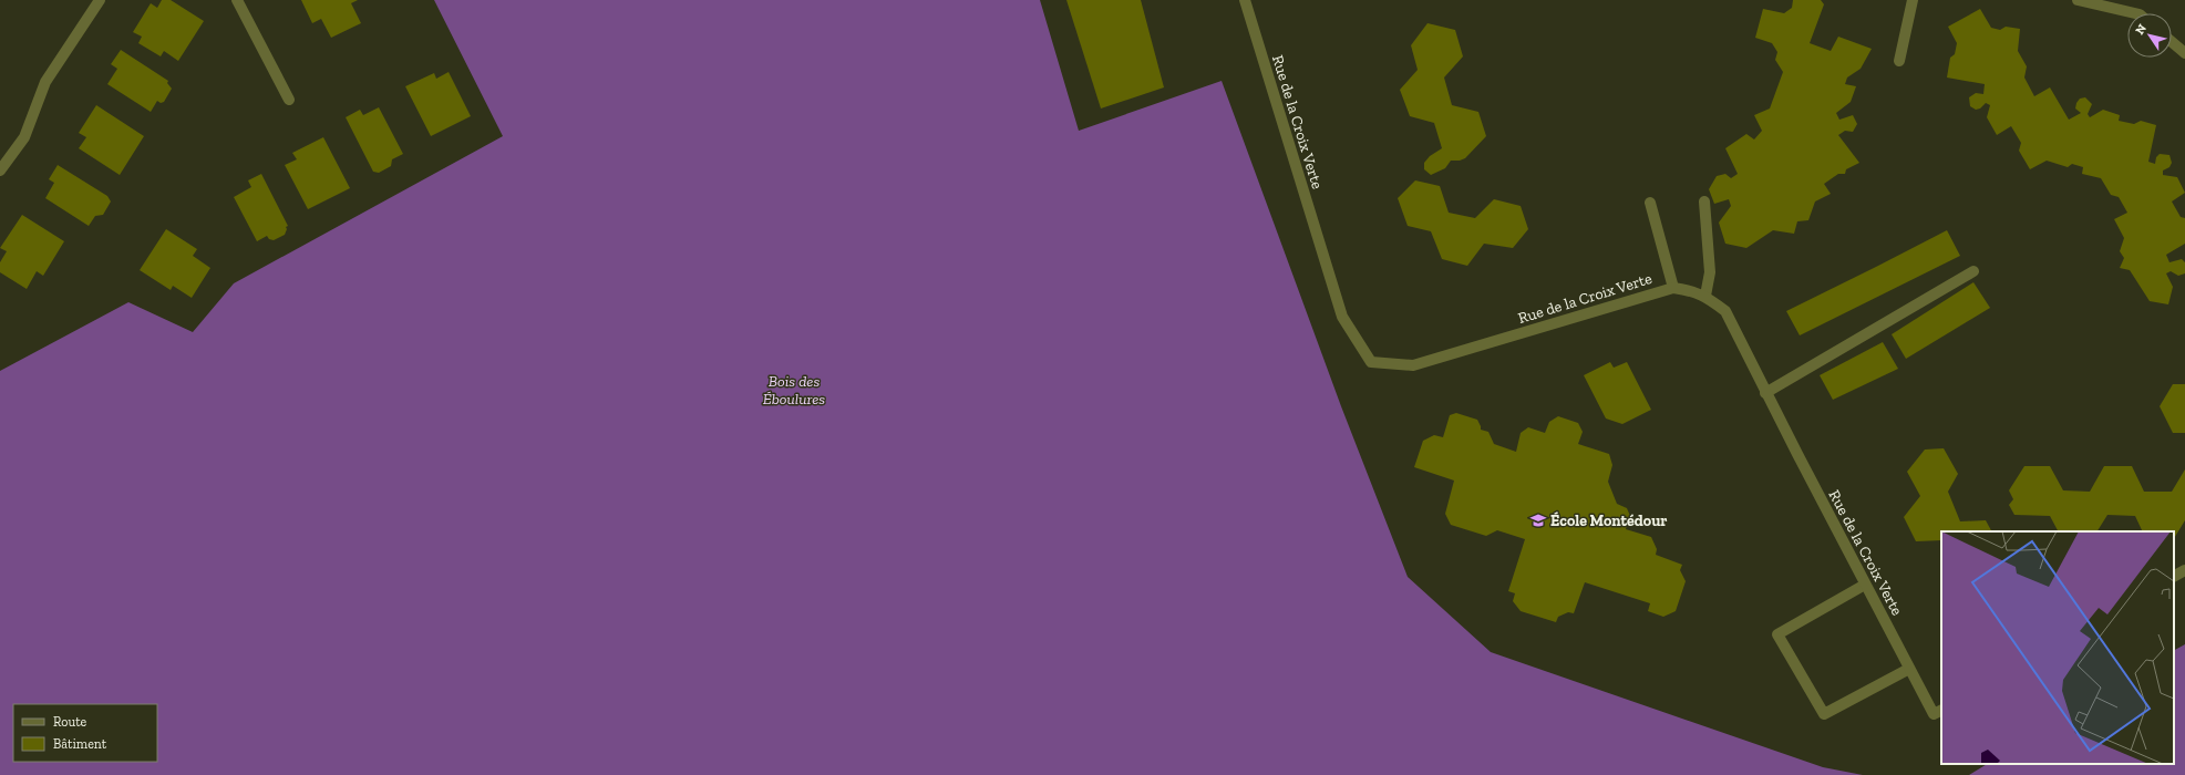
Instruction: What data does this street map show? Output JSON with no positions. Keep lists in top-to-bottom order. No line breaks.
{"streets":{"street":["Rue de la Croix Verte"]},"parks":["Bois des Éboulures"],"places":{"school or university":["École Montédour"]},"legend":["Route","Bâtiment"],"north":"top left"}
